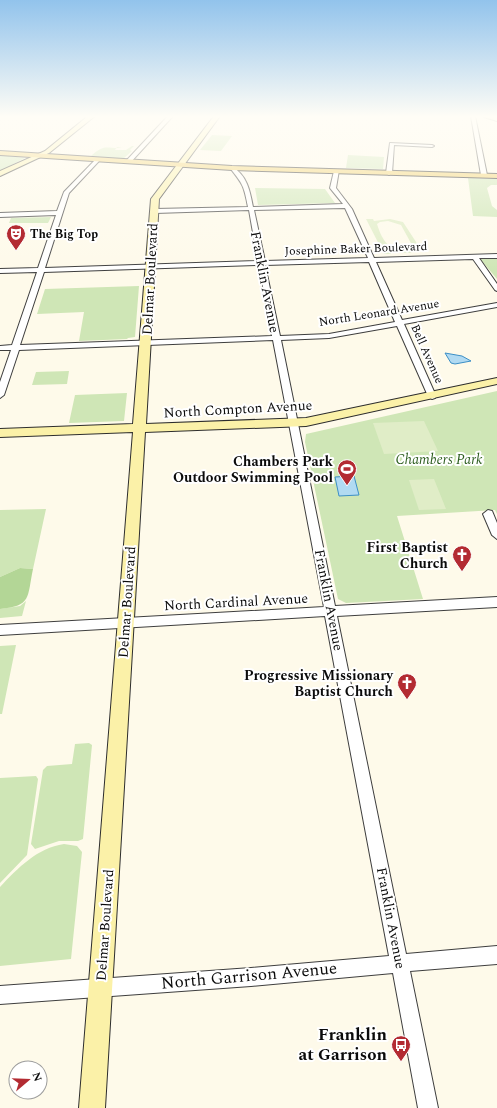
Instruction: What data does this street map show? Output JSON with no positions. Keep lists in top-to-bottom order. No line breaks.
{"streets":{"street":["Josephine Baker Boulevard","Delmar Boulevard","Franklin Avenue","North Leonard Avenue","Bell Avenue","North Compton Avenue","North Cardinal Avenue","North Garrison Avenue"]},"crossings":[["Josephine Baker Boulevard","Delmar Boulevard"],["Josephine Baker Boulevard","Franklin Avenue"],["Josephine Baker Boulevard","Bell Avenue"],["Delmar Boulevard","North Leonard Avenue"],["Delmar Boulevard","North Compton Avenue"],["Delmar Boulevard","North Cardinal Avenue"],["Delmar Boulevard","North Garrison Avenue"],["Franklin Avenue","North Leonard Avenue"],["Franklin Avenue","North Compton Avenue"],["Franklin Avenue","North Cardinal Avenue"],["Franklin Avenue","North Garrison Avenue"],["North Leonard Avenue","Bell Avenue"],["Bell Avenue","North Compton Avenue"]],"parks":["Chambers Park"],"places":{"theatre":["The Big Top"],"sports":["Chambers Park Outdoor Swimming Pool"],"church":["First Baptist Church","Progressive Missionary Baptist Church"],"bus stop":["Franklin at Garrison"]},"north":"right"}
